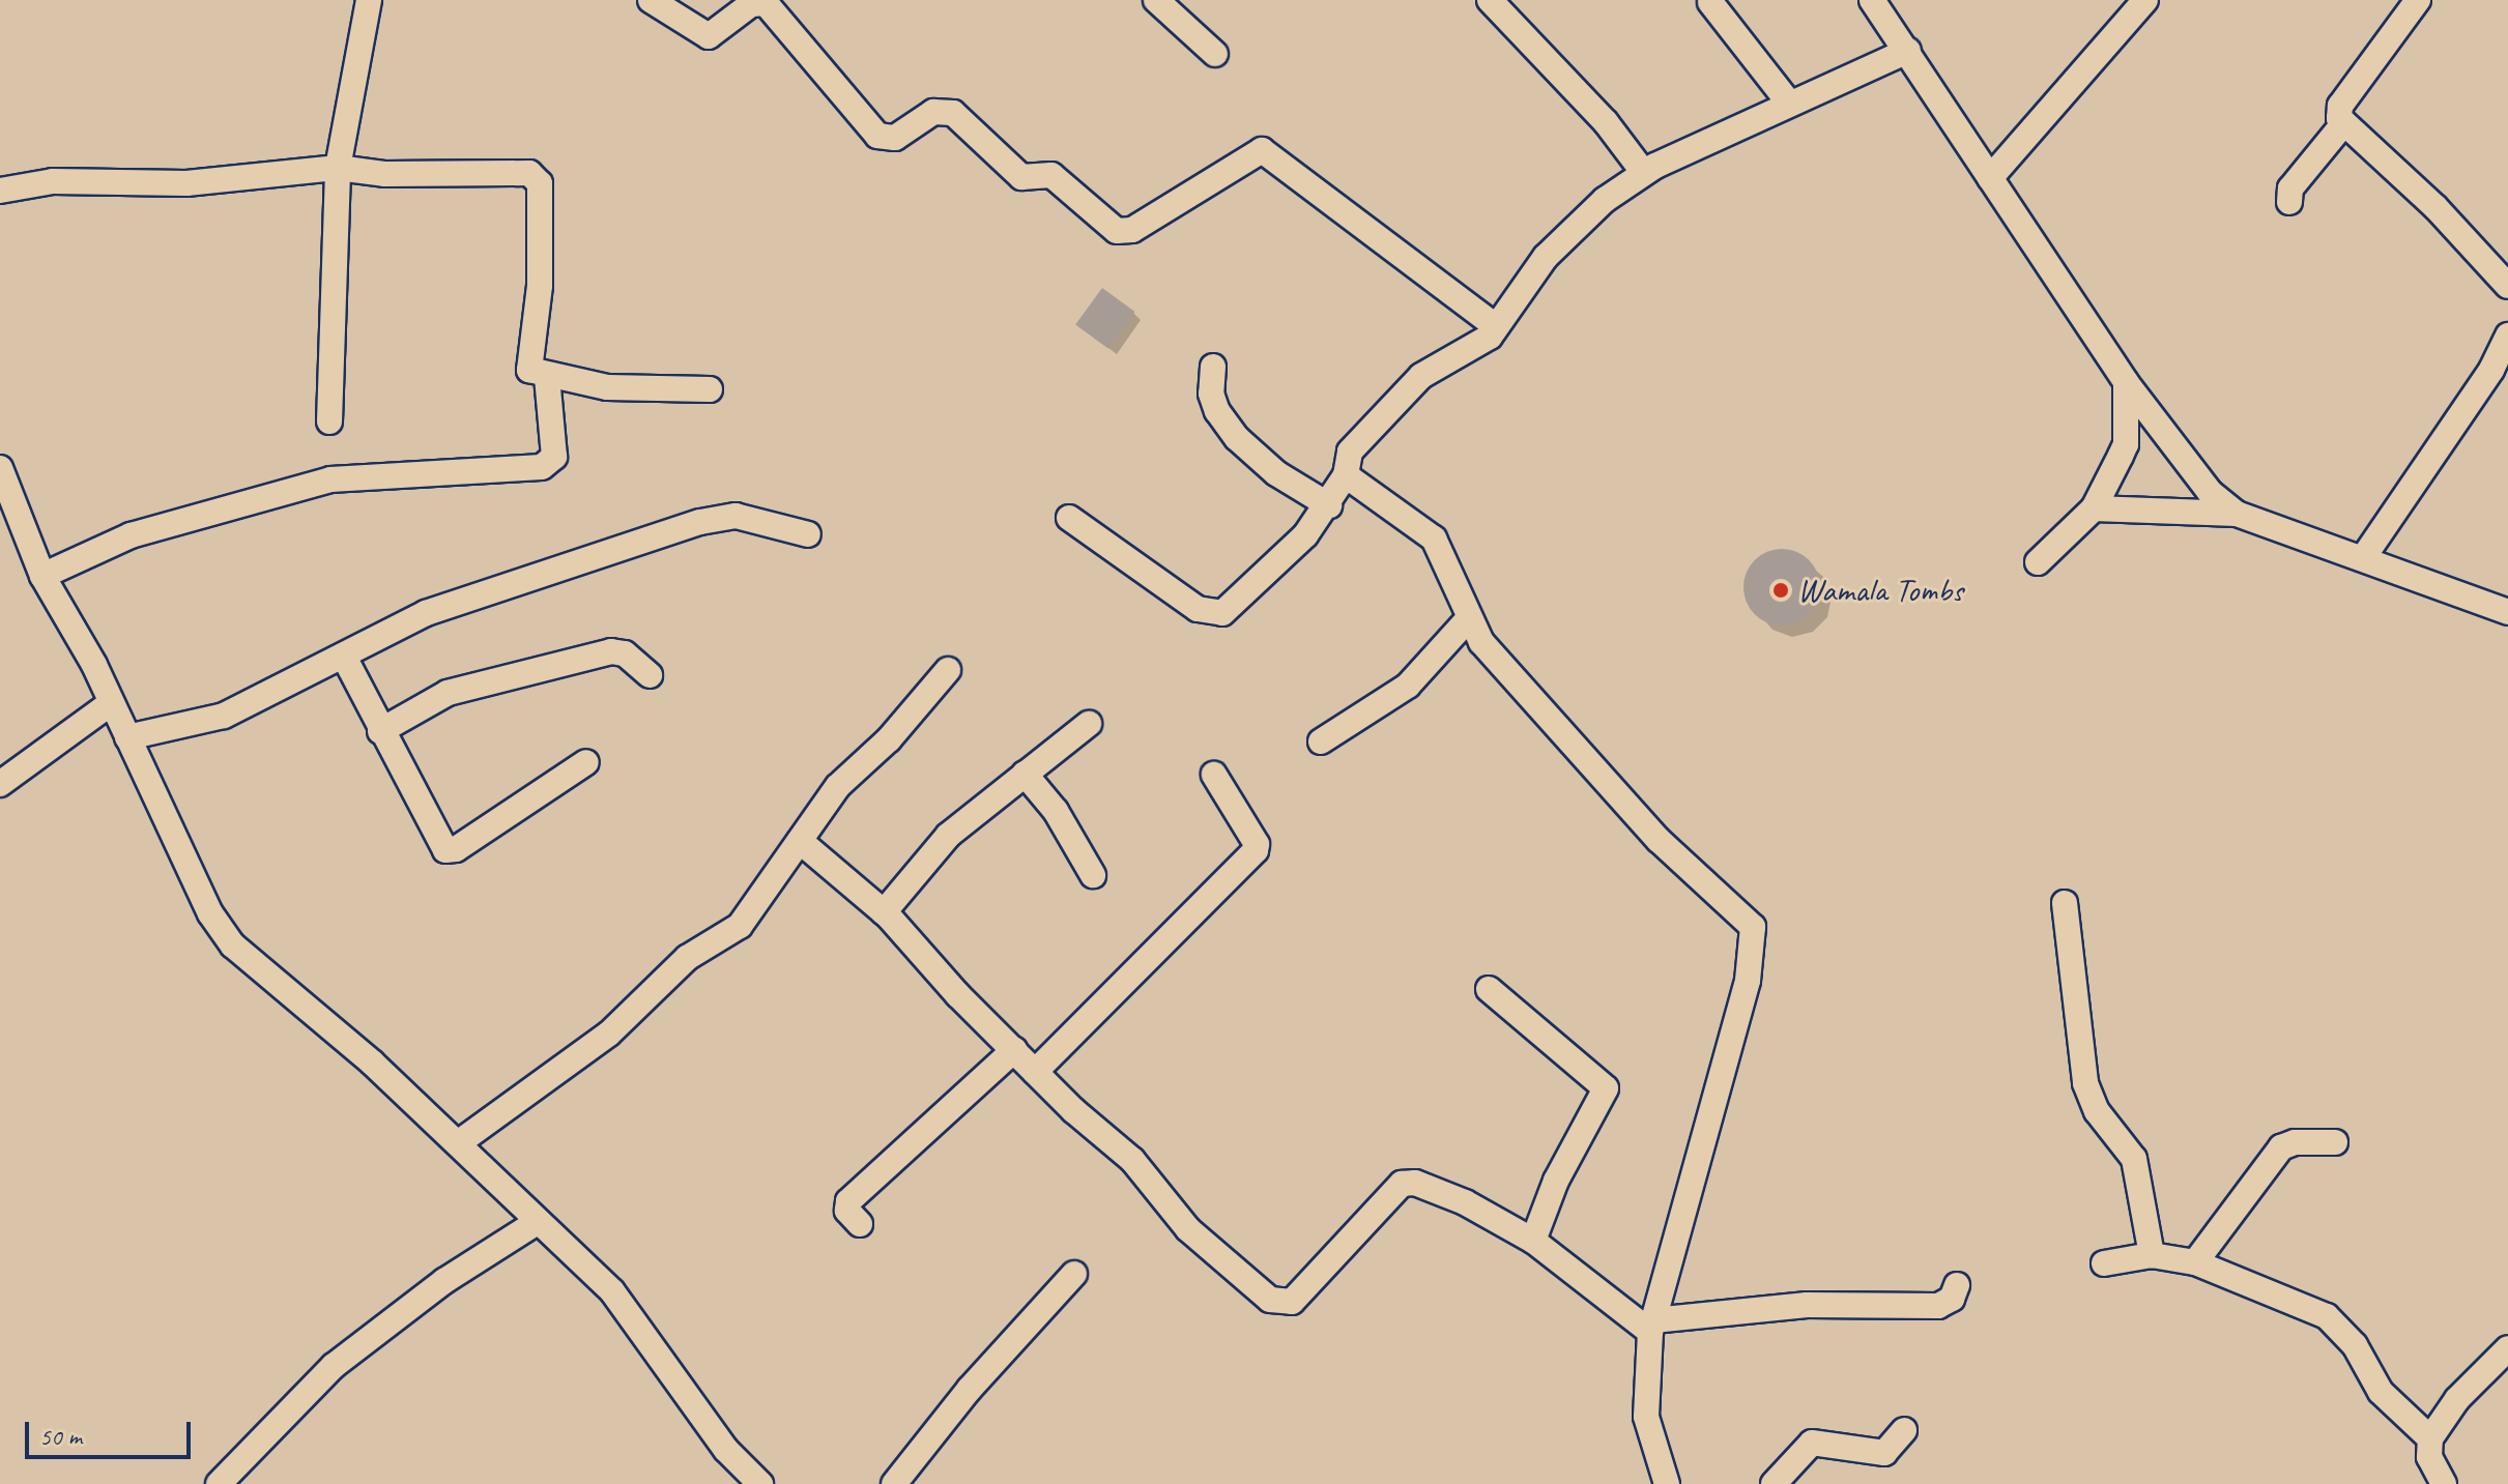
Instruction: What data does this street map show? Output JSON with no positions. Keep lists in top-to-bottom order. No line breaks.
{"places":["Wamala Tombs"],"scale_bar":"50 m"}
